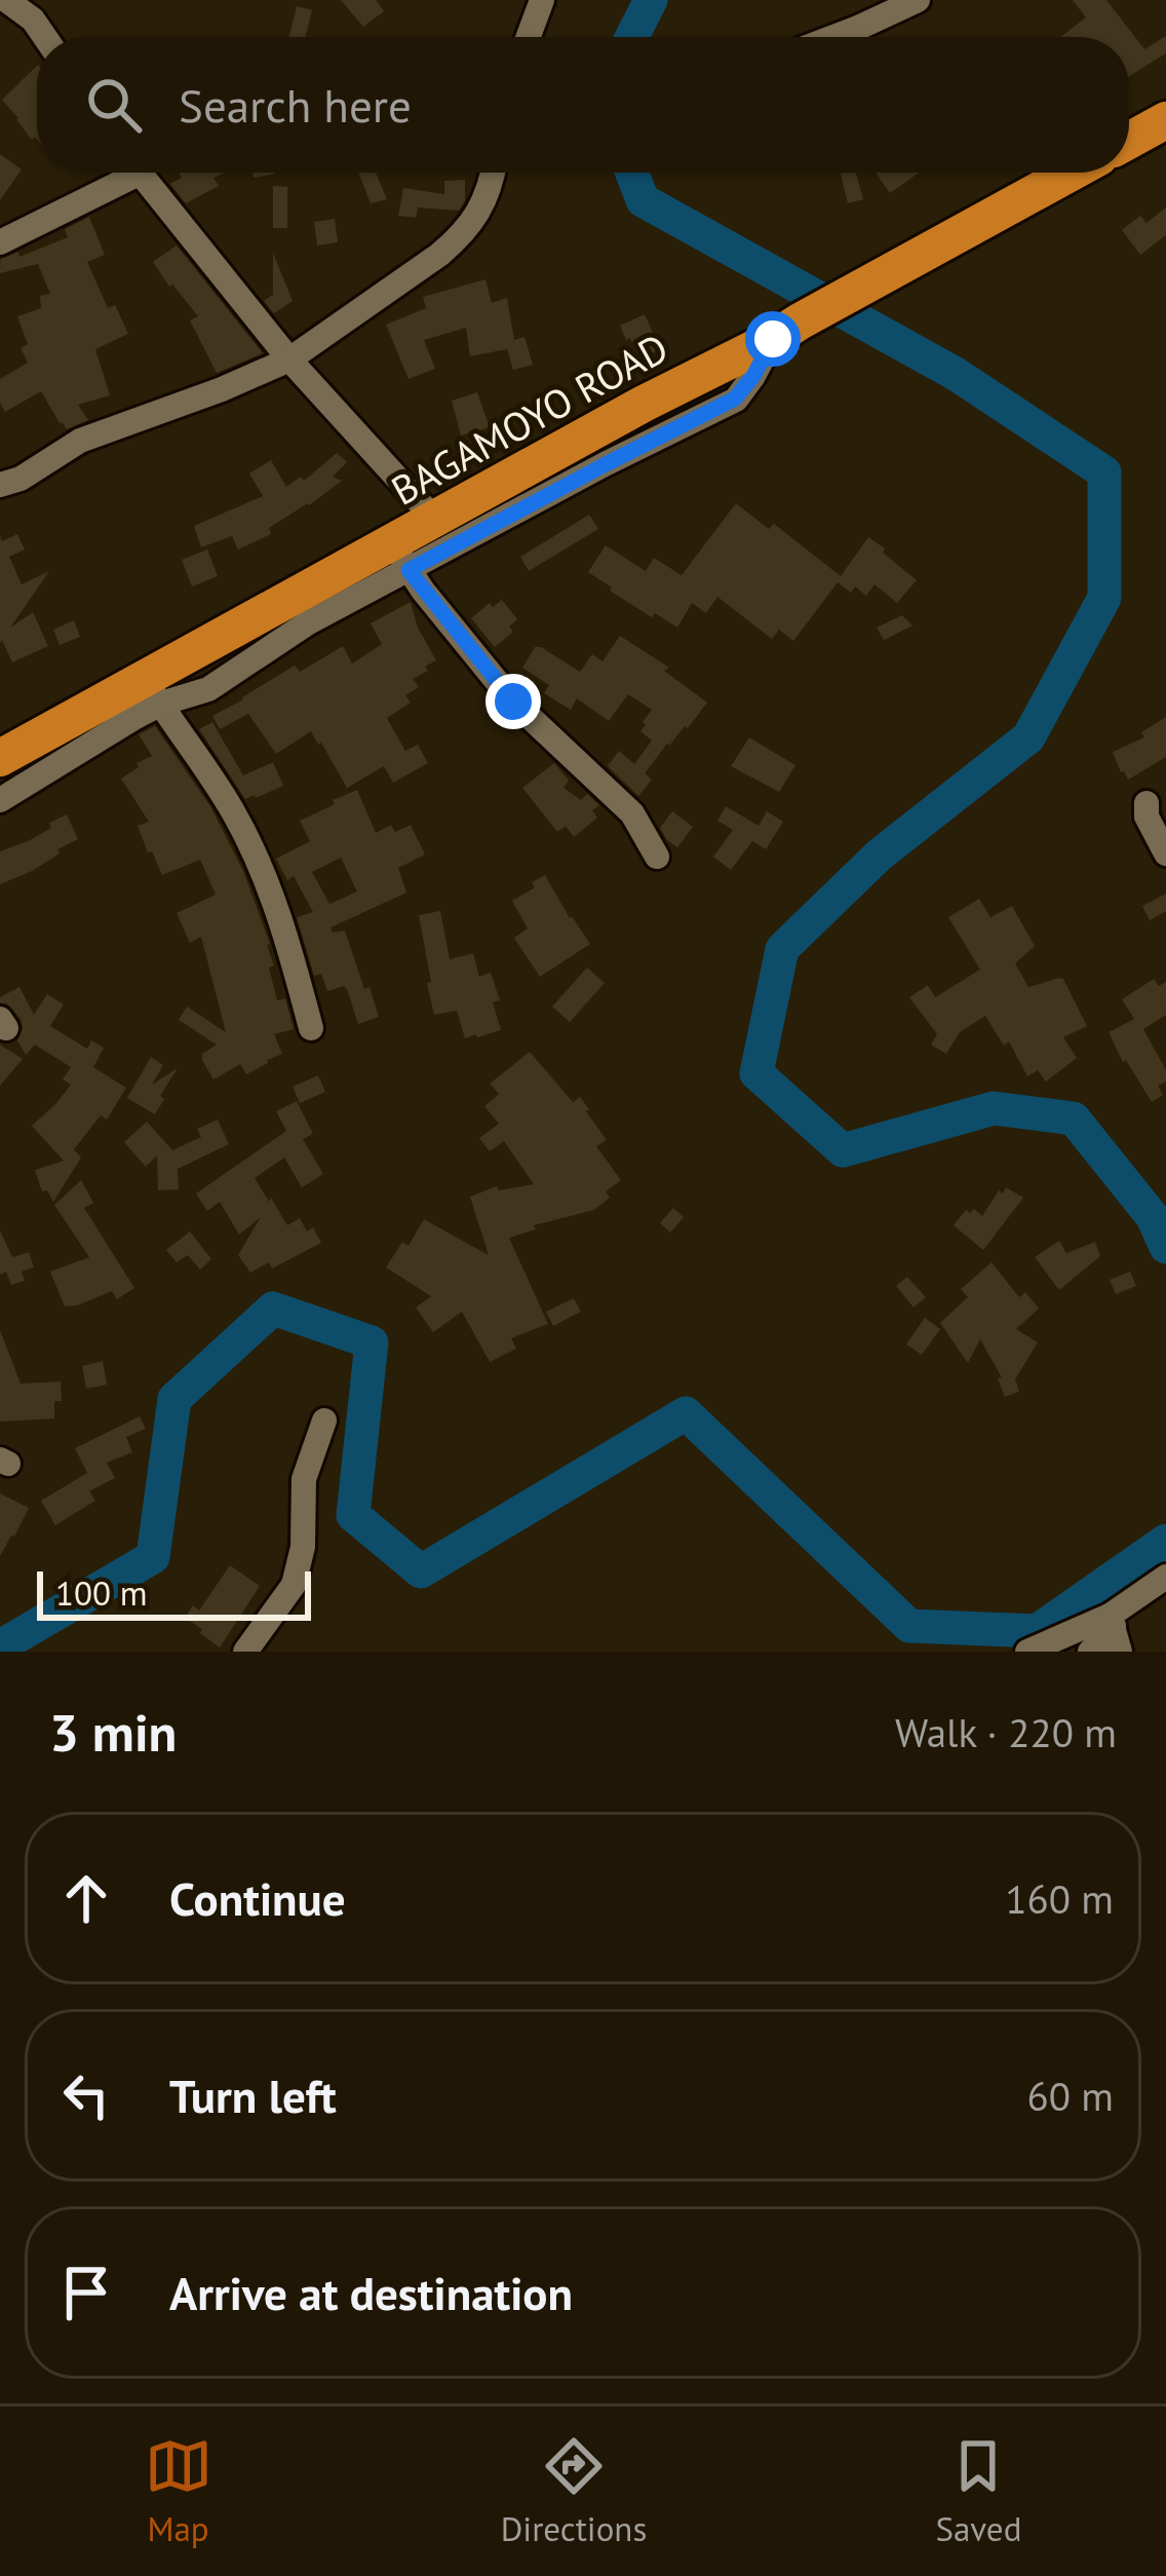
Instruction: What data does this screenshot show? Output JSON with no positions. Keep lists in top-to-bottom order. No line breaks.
{"streets":{"highway":["BAGAMOYO ROAD"]},"scale_bar":"100 m","page":{"search":"Search here","scale":"100 m","heading":["3 min","Walk · 220 m"],"list":[["Continue","160 m"],["Turn left","60 m"],"Arrive at destination"],"nav":["Map","Directions","Saved"]}}
